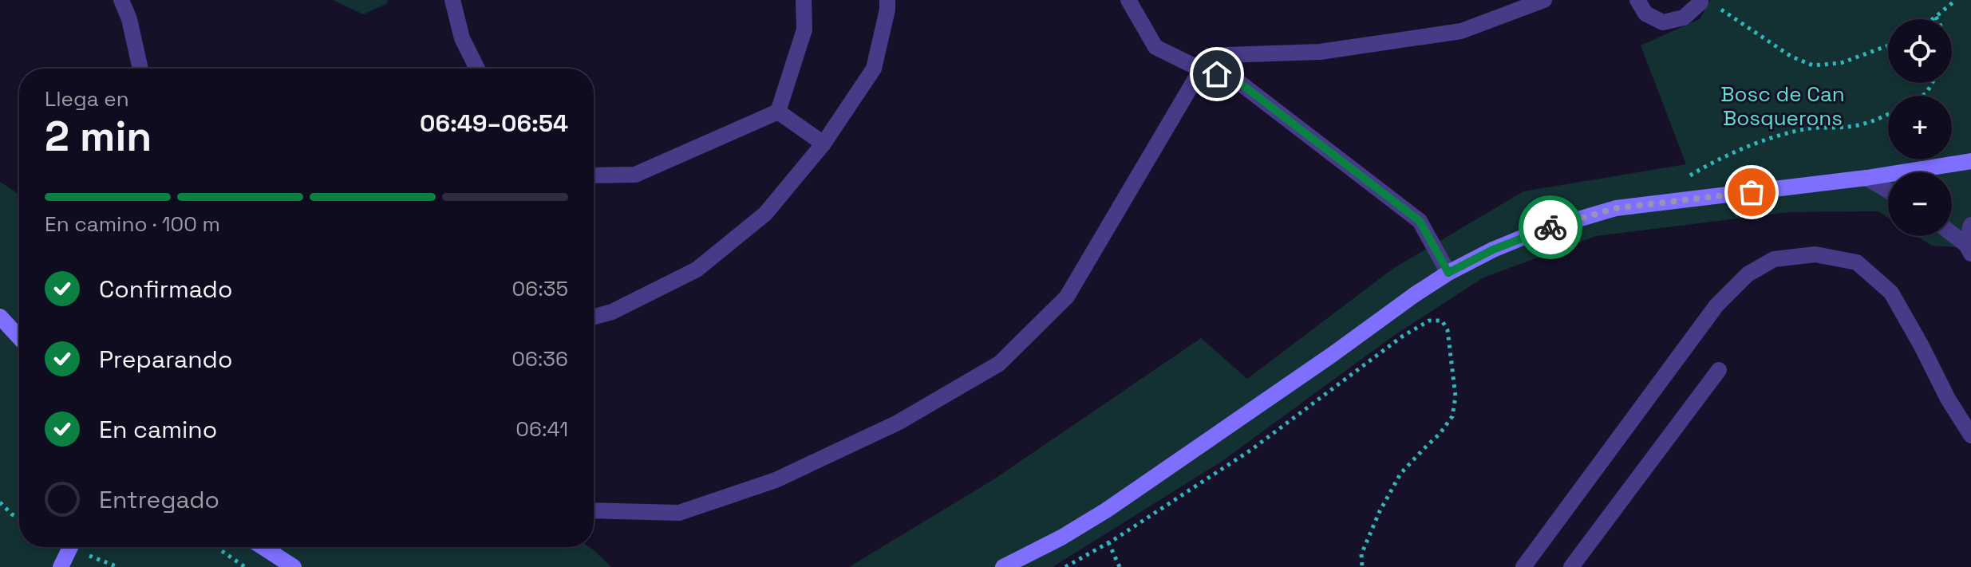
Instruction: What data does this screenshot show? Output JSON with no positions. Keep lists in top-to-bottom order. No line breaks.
{"parks":["Bosc de Can Bosquerons"],"page":{"map_buttons":["+","−"],"heading":["2 min","Llega en","06:49–06:54"],"bar":"En camino · 100 m","list":[["Confirmado","06:35"],["Preparando","06:36"],["En camino","06:41"],"Entregado"]}}
